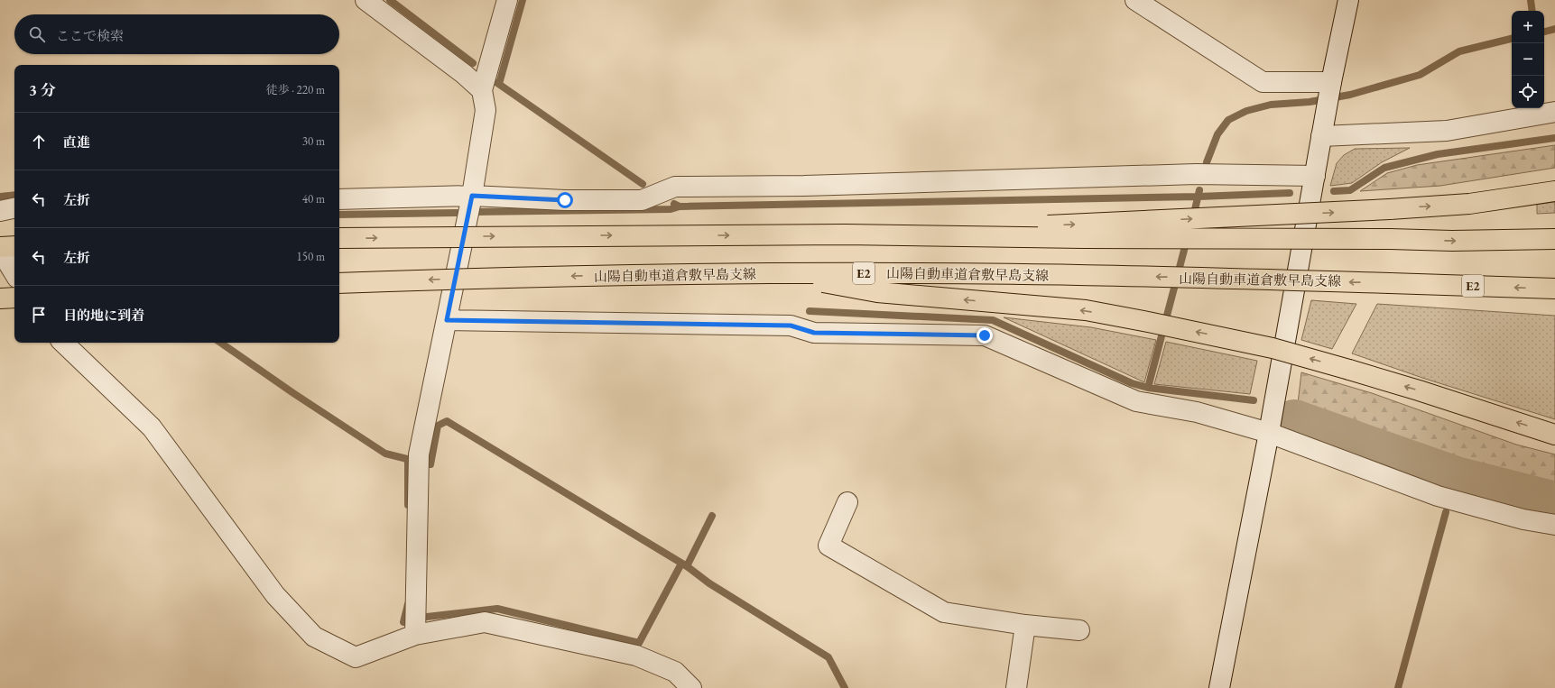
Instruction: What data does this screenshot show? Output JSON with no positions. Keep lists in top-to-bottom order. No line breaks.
{"streets":{"highway":["E2","山陽自動車道倉敷早島支線"]},"page":{"map_buttons":["+","−"],"search":"ここで検索","heading":["3 分","徒歩 · 220 m"],"list":[["直進","30 m"],["左折","40 m"],["左折","150 m"],"目的地に到着"]}}
